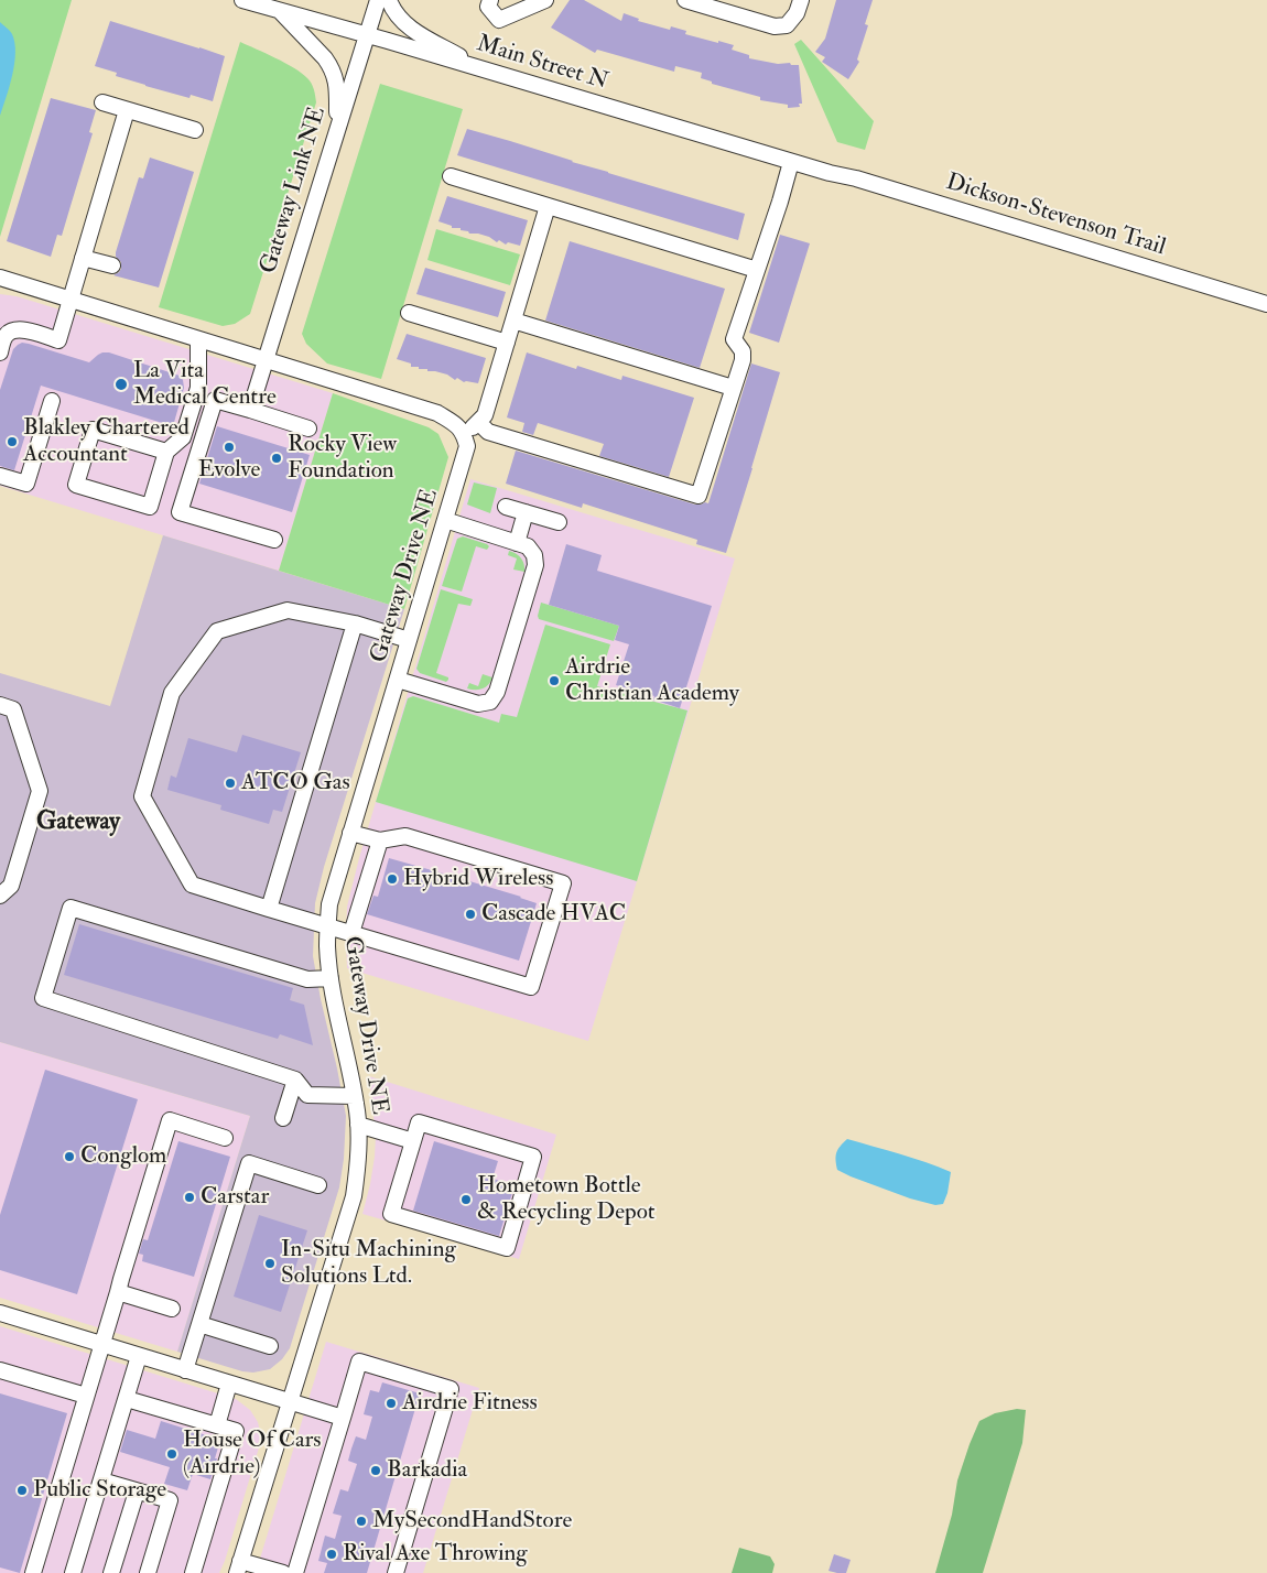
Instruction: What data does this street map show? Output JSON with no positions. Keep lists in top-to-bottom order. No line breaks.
{"streets":{"street":["Main Street N","Gateway Link NE","Dickson-Stevenson Trail","Gateway Drive NE"]},"crossings":[["Main Street N","Gateway Link NE"],["Main Street N","Dickson-Stevenson Trail"]],"districts":["Gateway"],"places":["La Vita Medical Centre","Blakley Chartered Accountant","Evolve","Rocky View Foundation","Airdrie Christian Academy","ATCO Gas","Hybrid Wireless","Cascade HVAC","Conglom","Carstar","Hometown Bottle & Recycling Depot","In-Situ Machining Solutions Ltd.","Airdrie Fitness","House Of Cars (Airdrie)","Barkadia","Public Storage","MySecondHandStore","Rival Axe Throwing"]}
